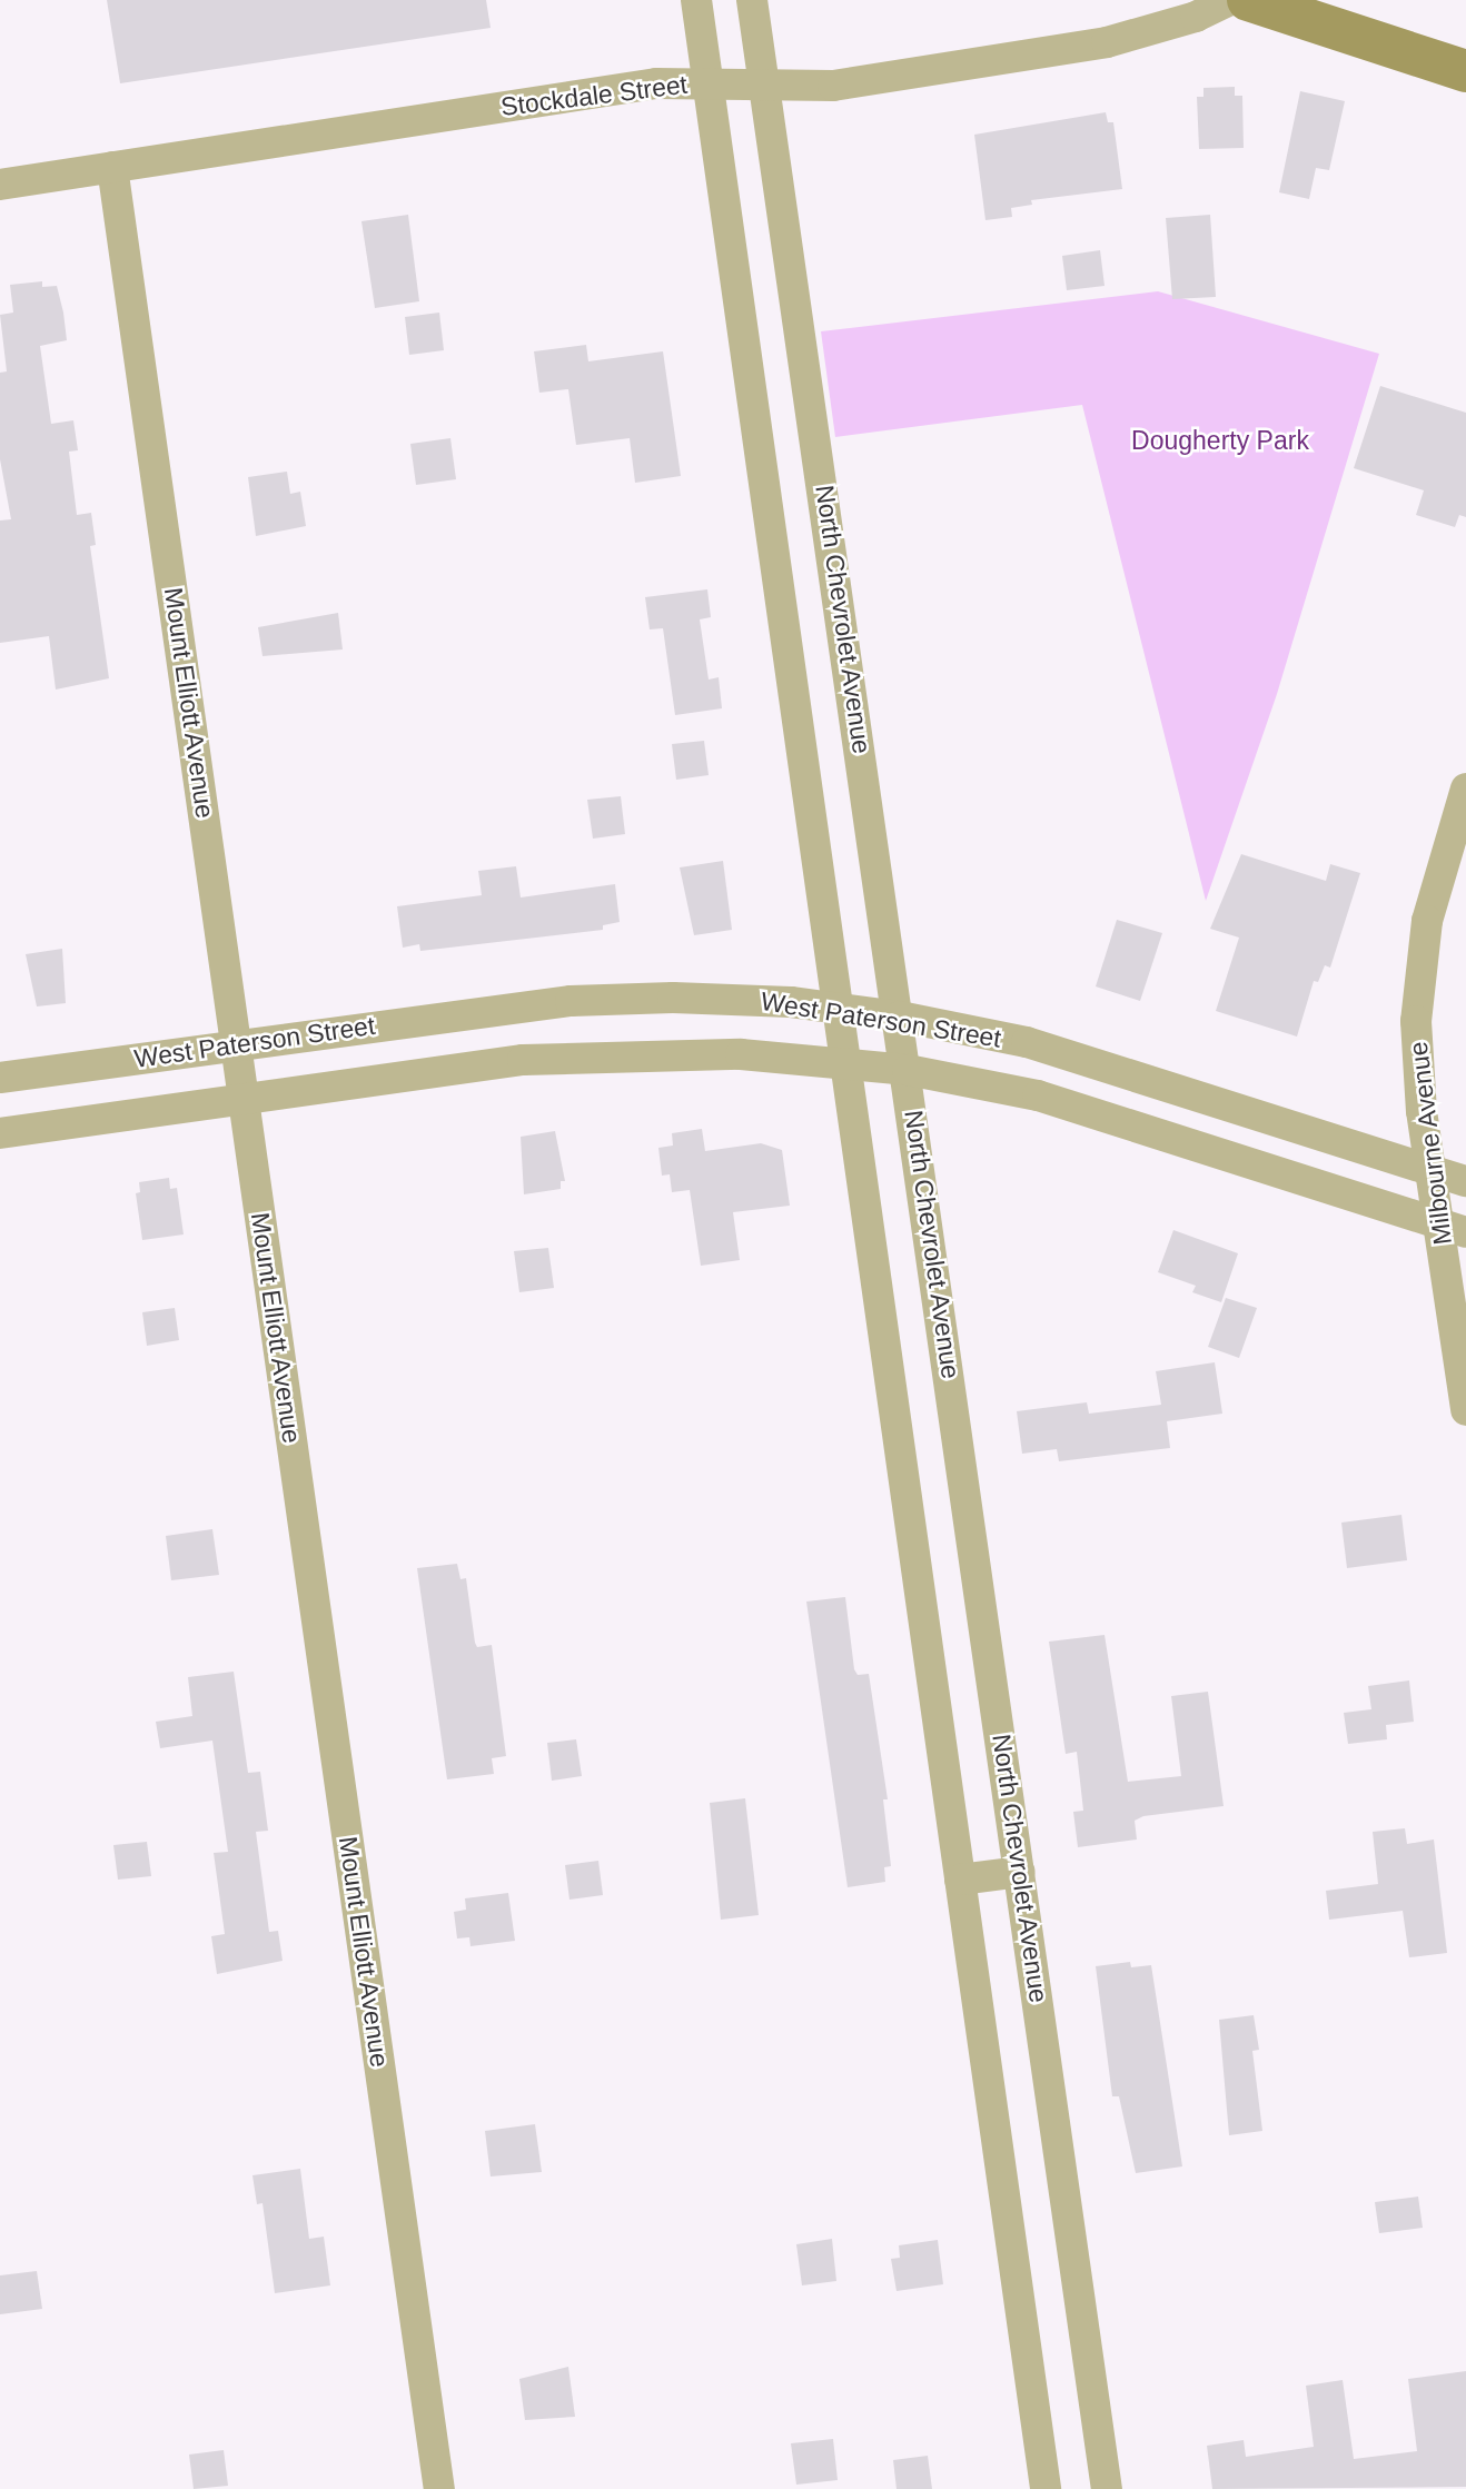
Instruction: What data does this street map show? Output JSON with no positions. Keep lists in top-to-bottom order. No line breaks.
{"streets":{"street":["Stockdale Street","North Chevrolet Avenue","Mount Elliott Avenue","West Paterson Street","Milbourne Avenue"]},"crossings":[["Stockdale Street","North Chevrolet Avenue"],["Stockdale Street","Mount Elliott Avenue"],["North Chevrolet Avenue","West Paterson Street"],["Mount Elliott Avenue","West Paterson Street"],["West Paterson Street","Milbourne Avenue"]],"parks":["Dougherty Park"]}
